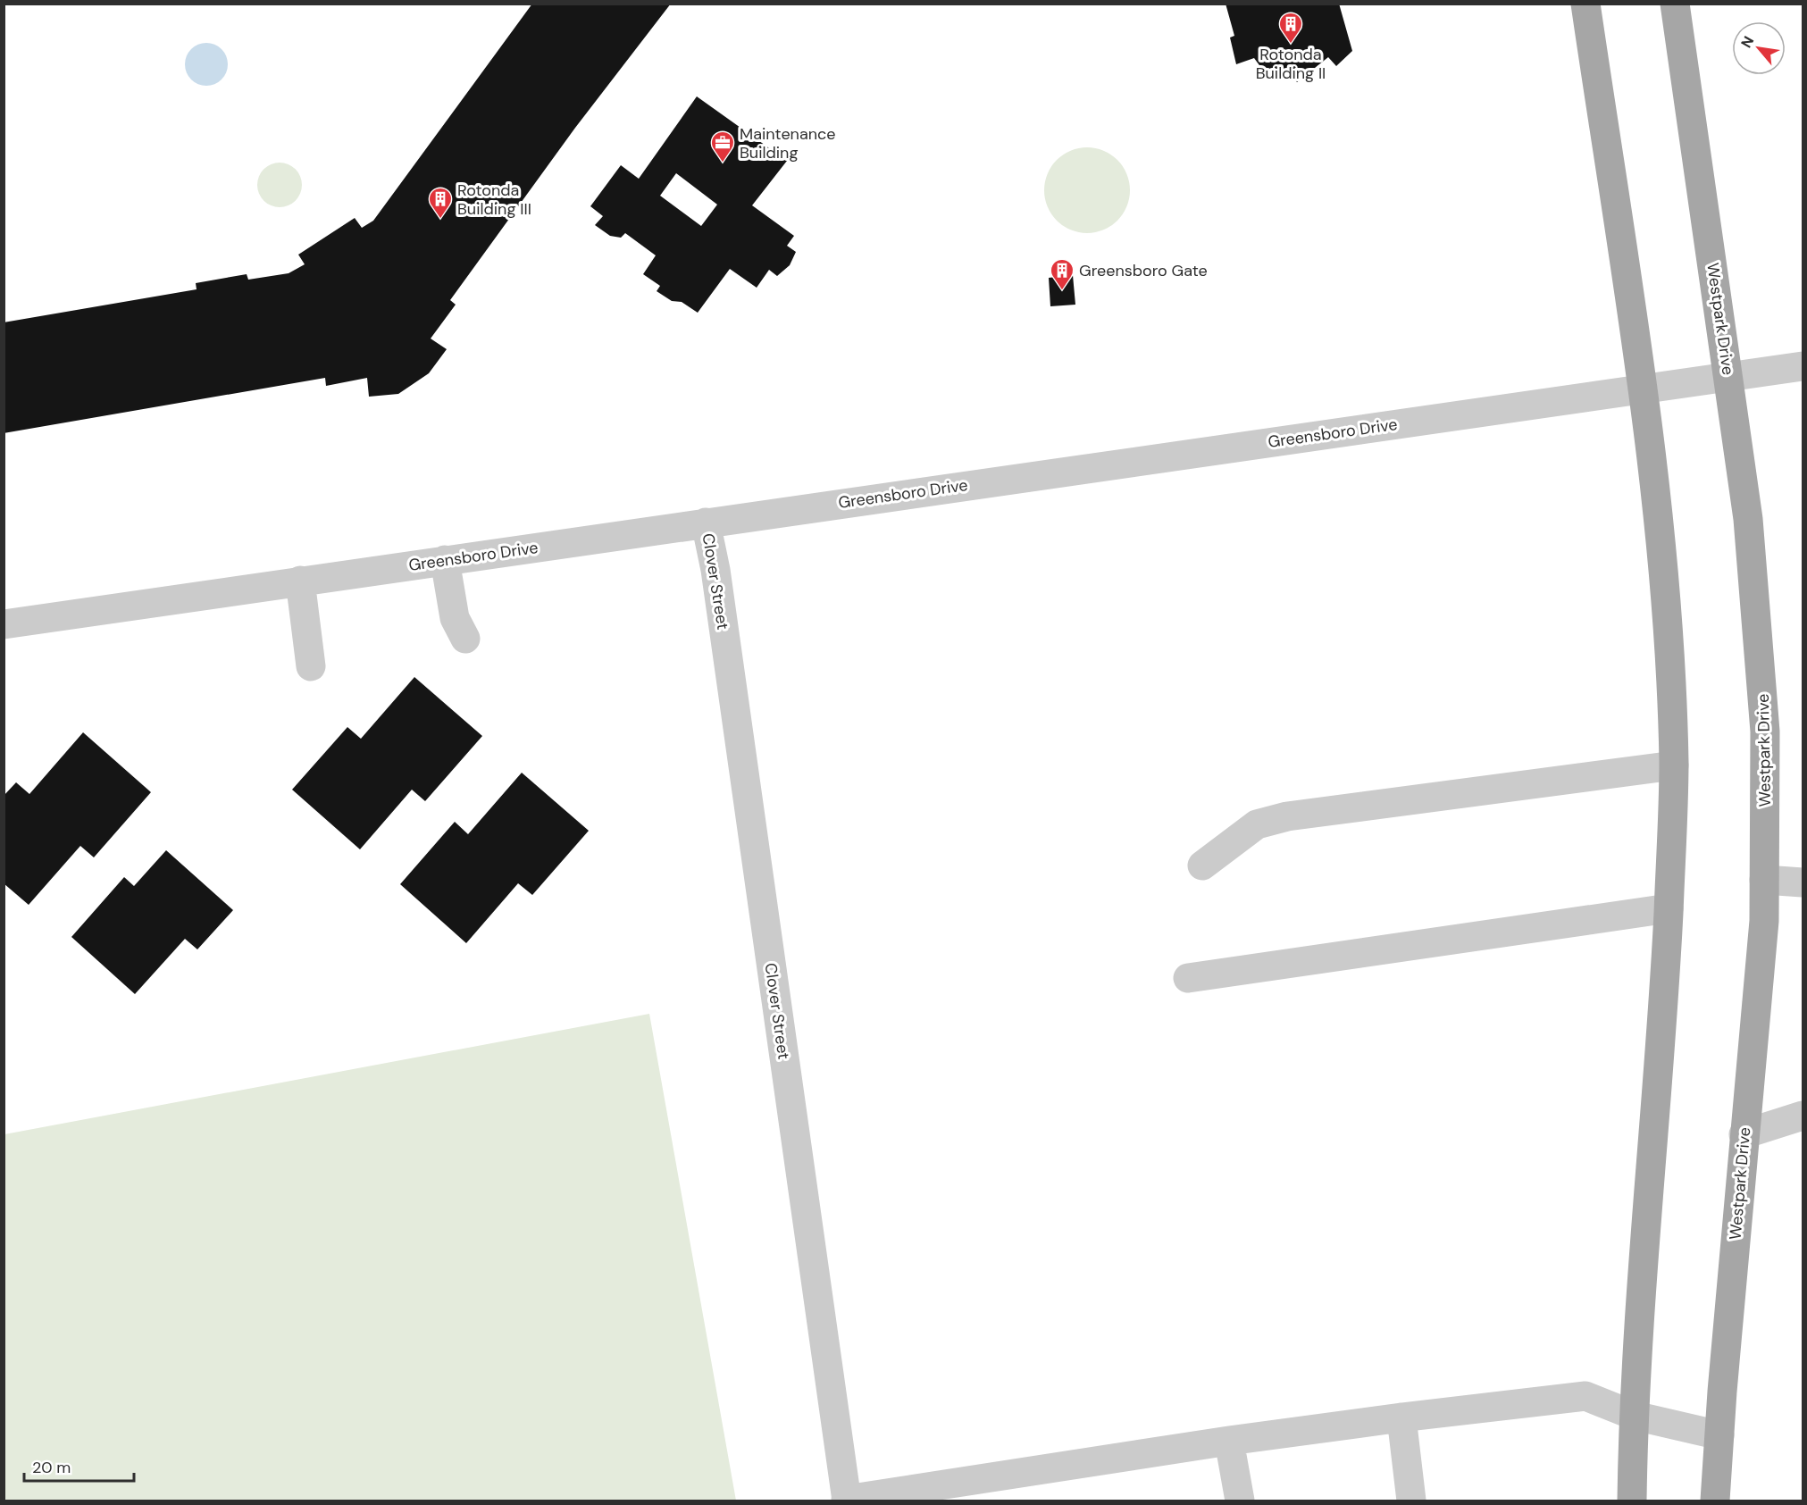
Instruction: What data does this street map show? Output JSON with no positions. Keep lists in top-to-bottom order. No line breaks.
{"streets":{"main road":["Westpark Drive"],"street":["Greensboro Drive","Clover Street"]},"crossings":[["Westpark Drive","Greensboro Drive"],["Greensboro Drive","Clover Street"]],"places":{"building":["Rotonda Building II","Rotonda Building III","Greensboro Gate"],"office":["Maintenance Building"]},"scale_bar":"20 m","north":"top left"}
